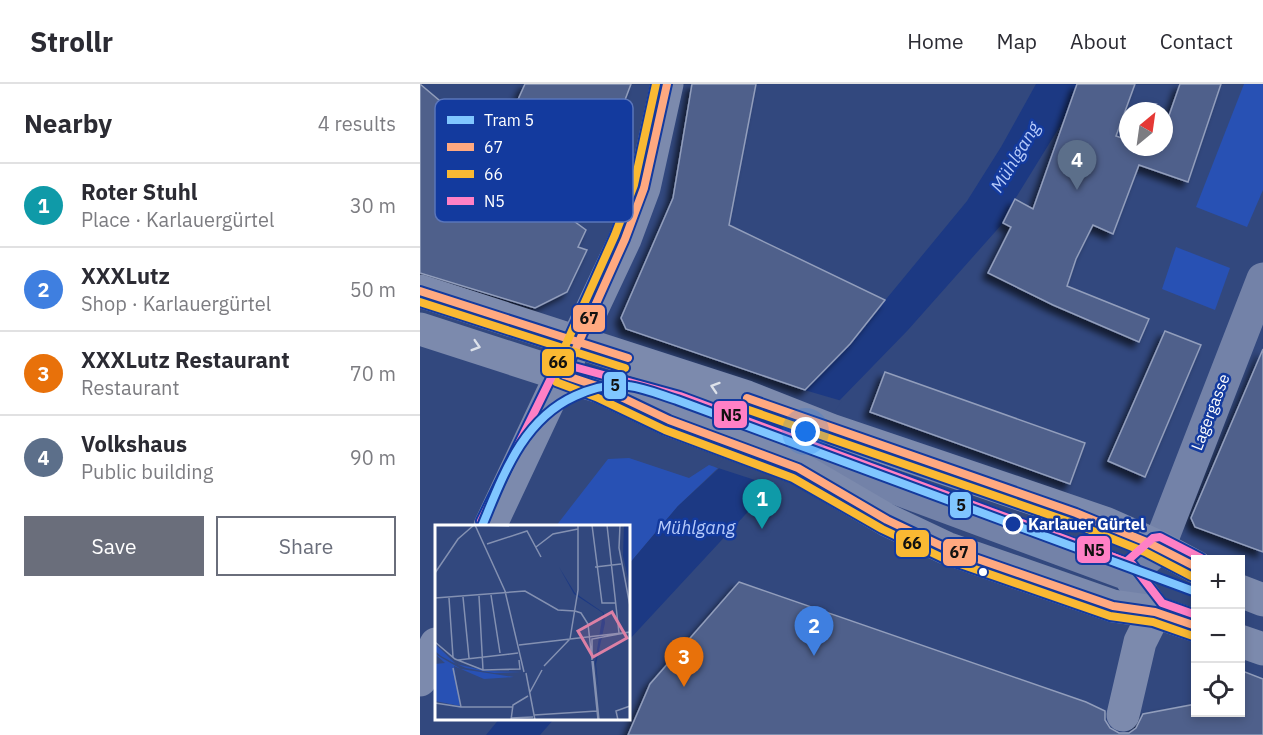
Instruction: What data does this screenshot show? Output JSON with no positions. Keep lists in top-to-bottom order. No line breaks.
{"streets":{"street":["Lagergasse"]},"water":["Mühlgang"],"places":["Karlauer Gürtel"],"lines":["transit line 67","transit line 66","transit line N5","tram line 5"],"legend":["Tram 5","67","66","N5"],"north":"top right","page":{"header":"Strollr","nav":["Home","Map","About","Contact"],"heading":["Nearby","4 results"],"pins":["4","1","2","3"],"list":[{"mark":"1","name":"Roter Stuhl","note":"Place · Karlauergürtel","value":"30 m"},{"mark":"2","name":"XXXLutz","note":"Shop · Karlauergürtel","value":"50 m"},{"mark":"3","name":"XXXLutz Restaurant","note":"Restaurant","value":"70 m"},{"mark":"4","name":"Volkshaus","note":"Public building","value":"90 m"}],"buttons":["Save","Share"],"map_buttons":["+","−"]}}
